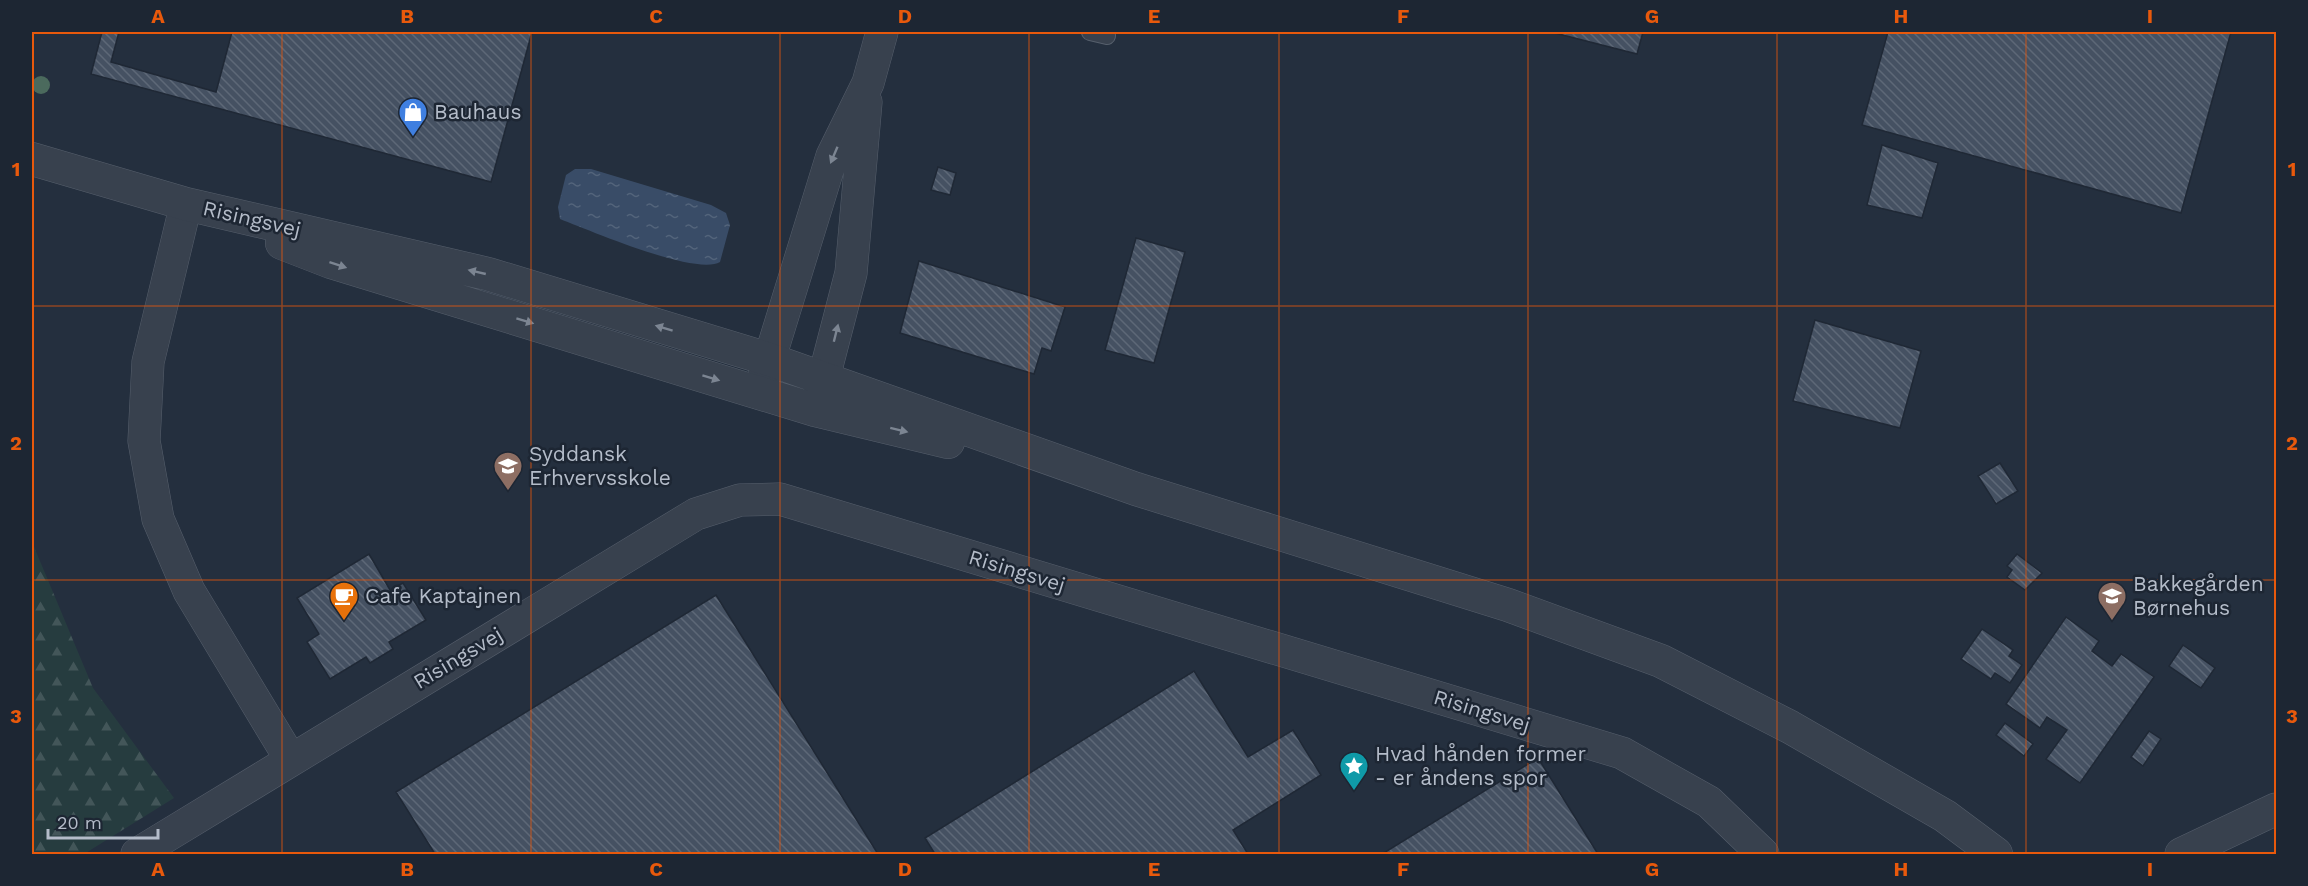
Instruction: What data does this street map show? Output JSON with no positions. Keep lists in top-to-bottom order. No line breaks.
{"streets":{"street":["Risingsvej"]},"places":{"shop":["Bauhaus"],"school or university":["Syddansk Erhvervsskole","Bakkegården Børnehus"],"cafe":["Cafe Kaptajnen"],"place":["Hvad hånden former - er åndens spor"]},"scale_bar":"20 m","grid":{"columns":["A","B","C","D","E","F","G","H","I"],"rows":["1","2","3"]}}
